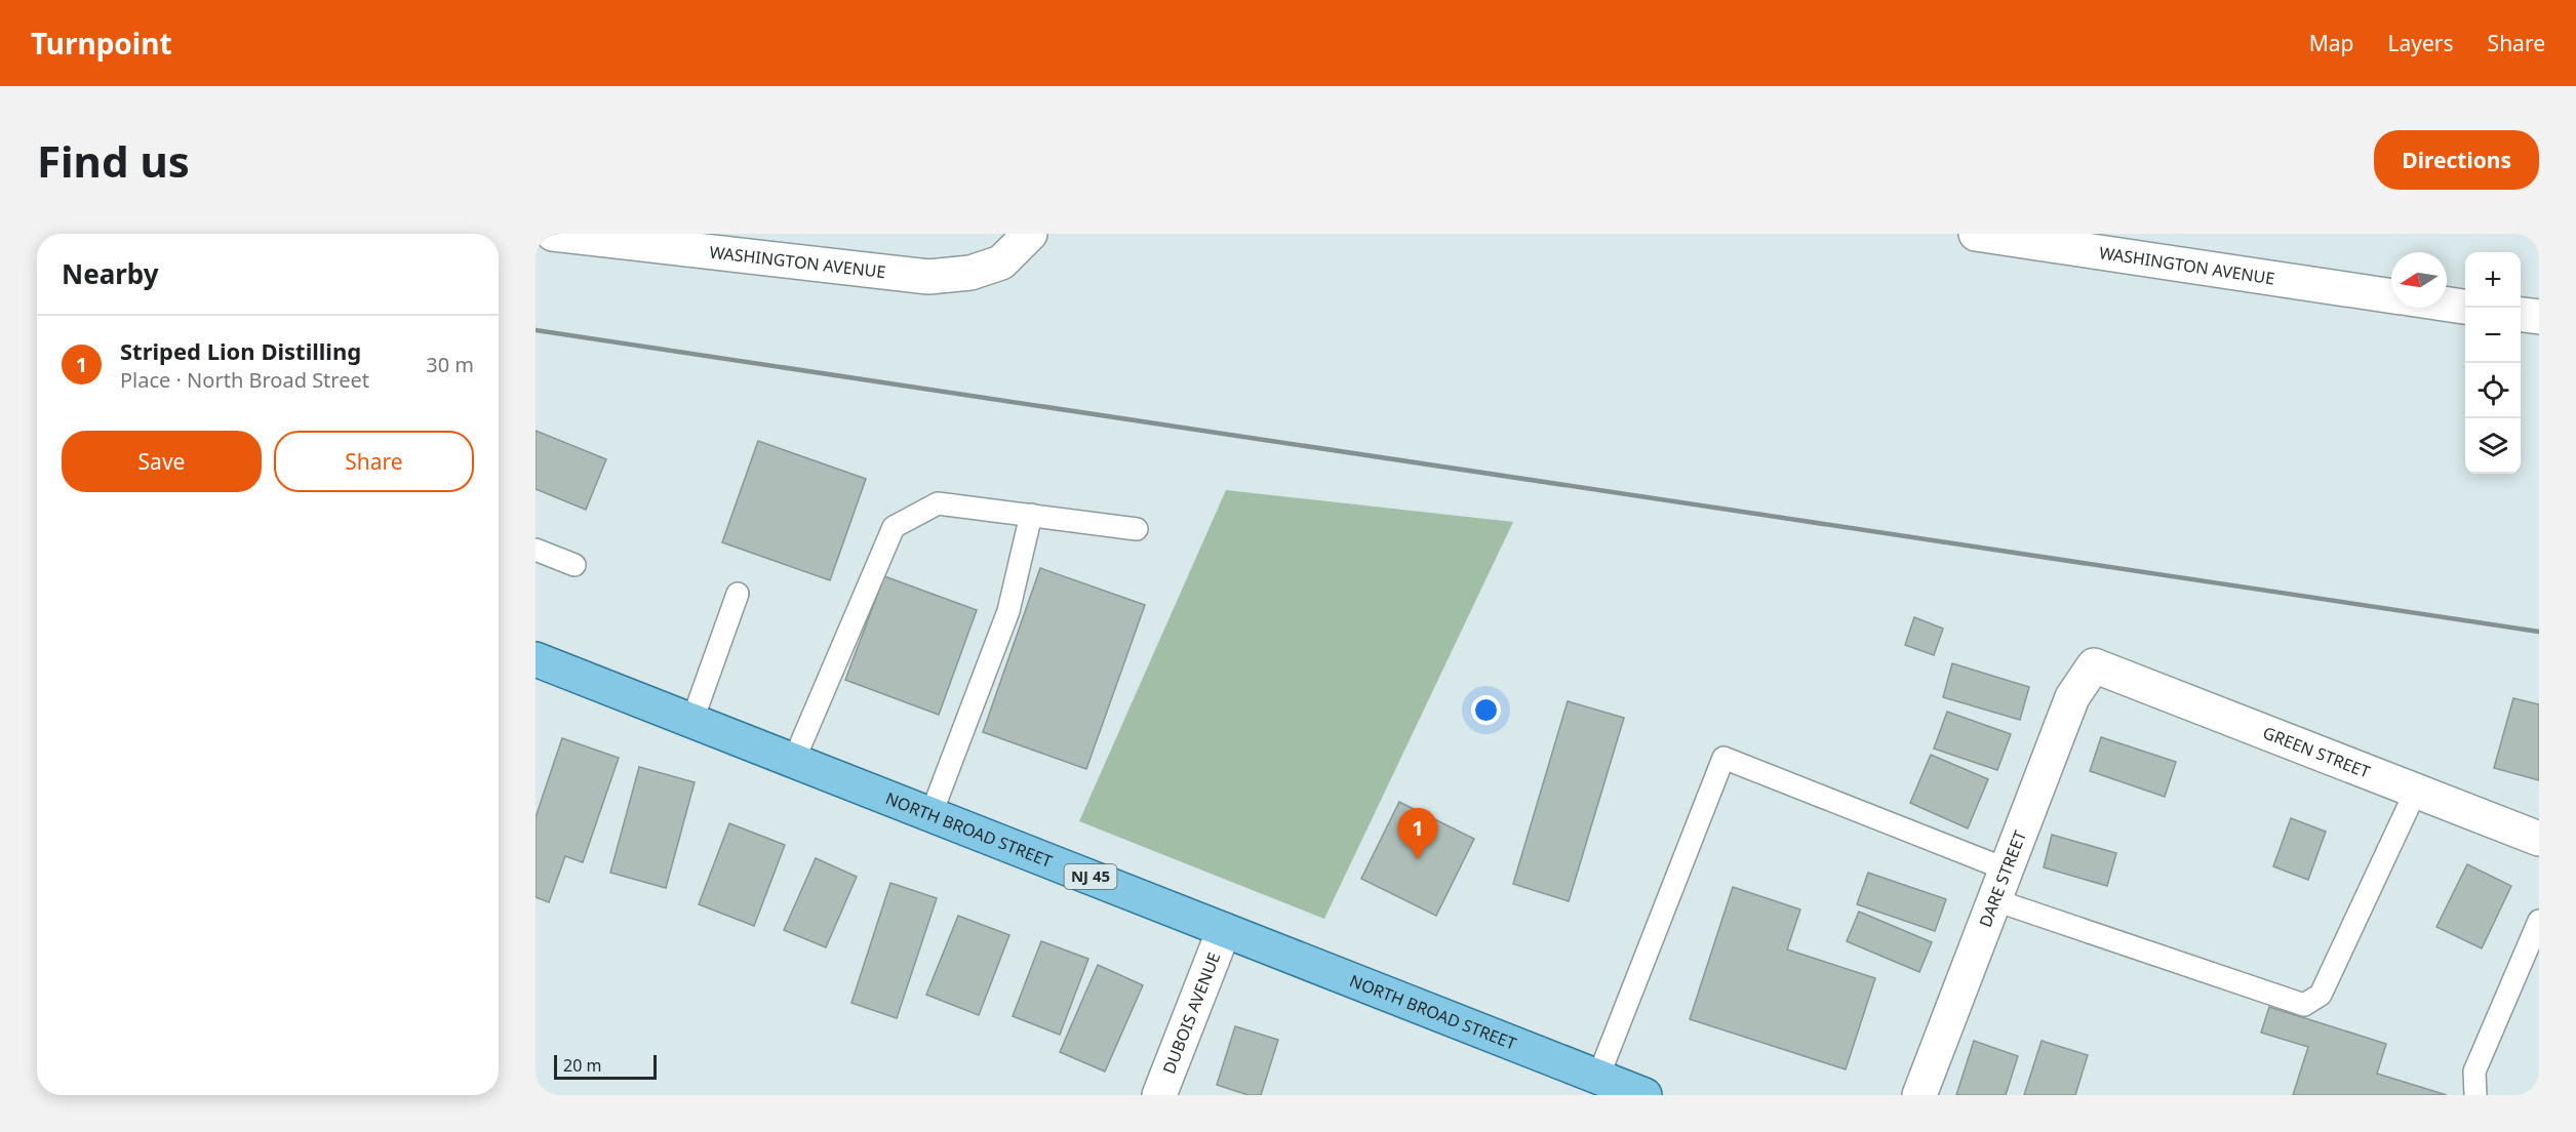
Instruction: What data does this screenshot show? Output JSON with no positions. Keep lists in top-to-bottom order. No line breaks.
{"streets":{"main road":["NORTH BROAD STREET","NJ 45"],"street":["WASHINGTON AVENUE","GREEN STREET","DARE STREET","DUBOIS AVENUE"]},"crossings":[["GREEN STREET","DARE STREET"],["NORTH BROAD STREET","DUBOIS AVENUE"]],"scale_bar":"20 m","north":"left","page":{"header":"Turnpoint","nav":["Map","Layers","Share"],"buttons":["Directions",["Save","Share"]],"title":"Find us","heading":"Nearby","map_buttons":["+","−"],"list":[{"mark":"1","name":"Striped Lion Distilling","note":"Place · North Broad Street","value":"30 m"}],"pins":"1","scale":"20 m"}}
